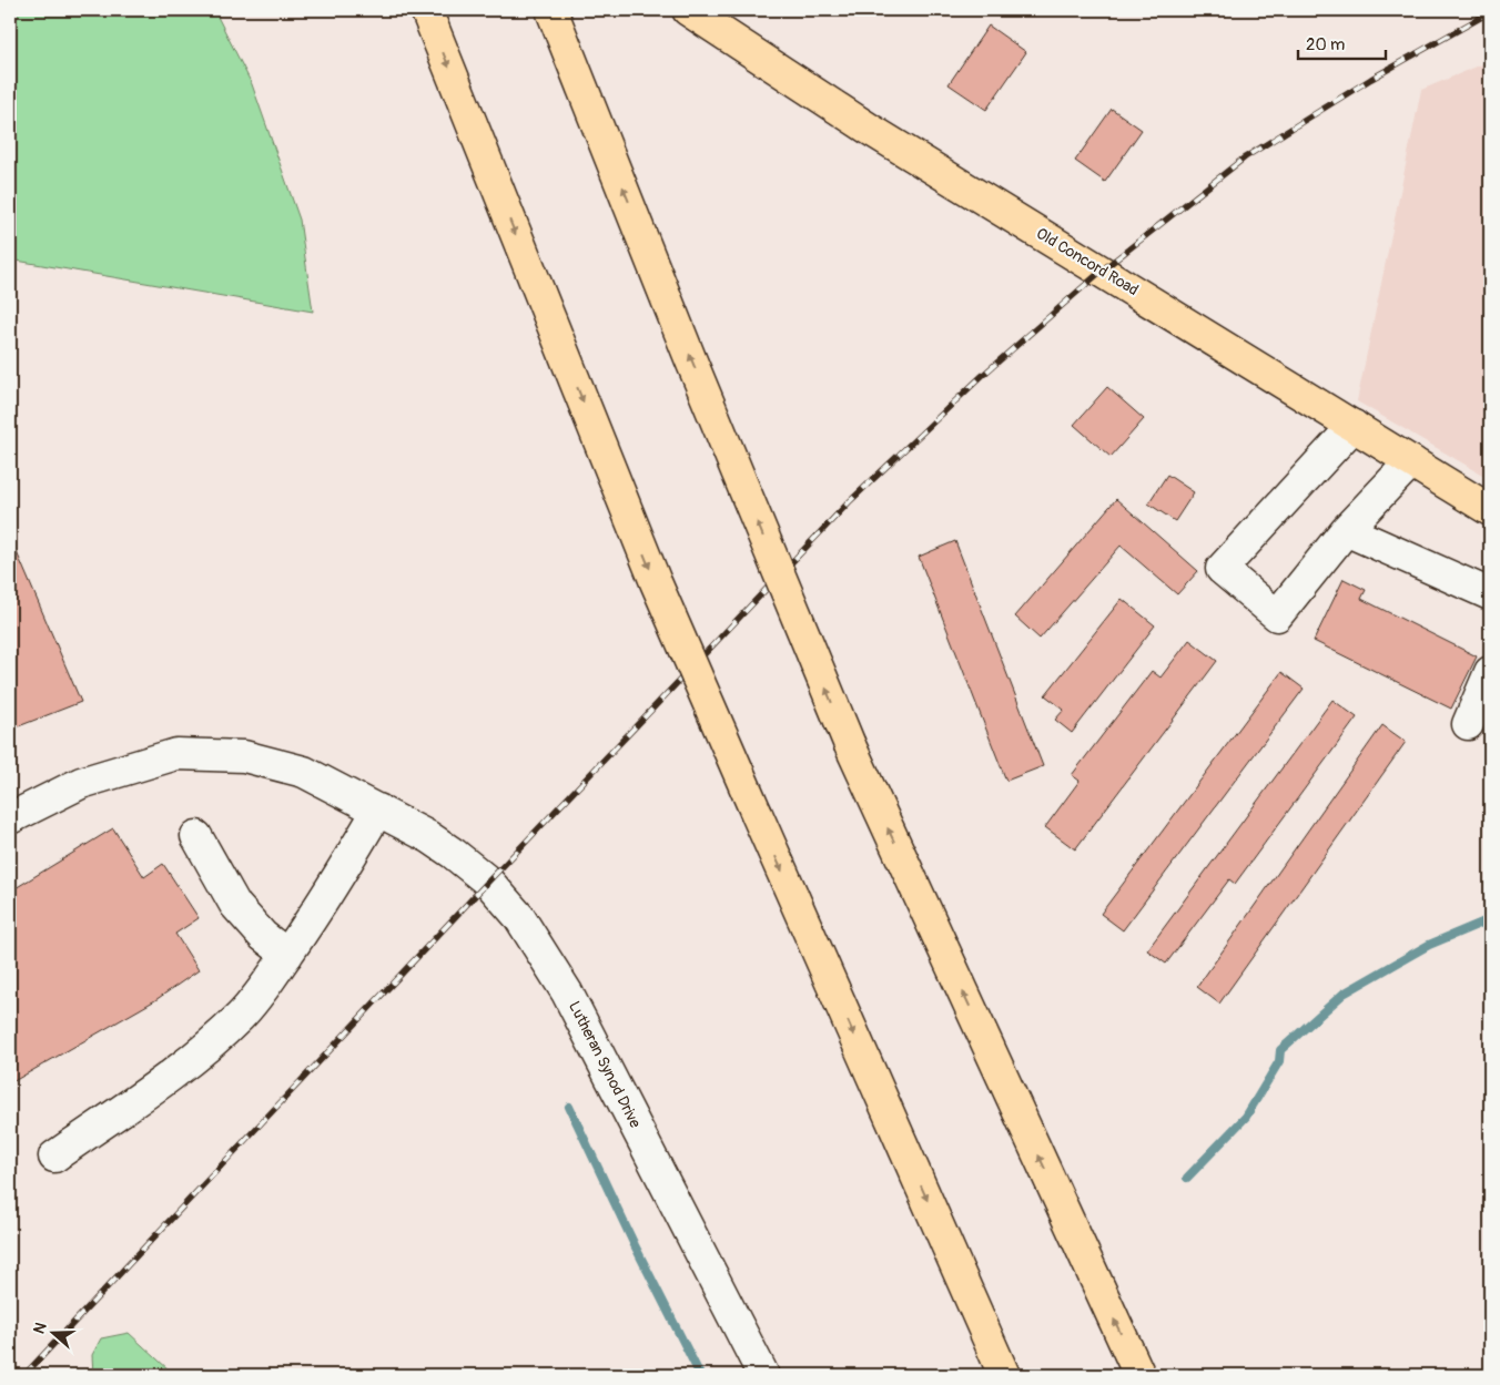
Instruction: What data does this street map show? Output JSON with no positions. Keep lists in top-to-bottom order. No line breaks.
{"streets":{"main road":["Old Concord Road"],"street":["Lutheran Synod Drive"]},"scale_bar":"20 m","north":"left"}
